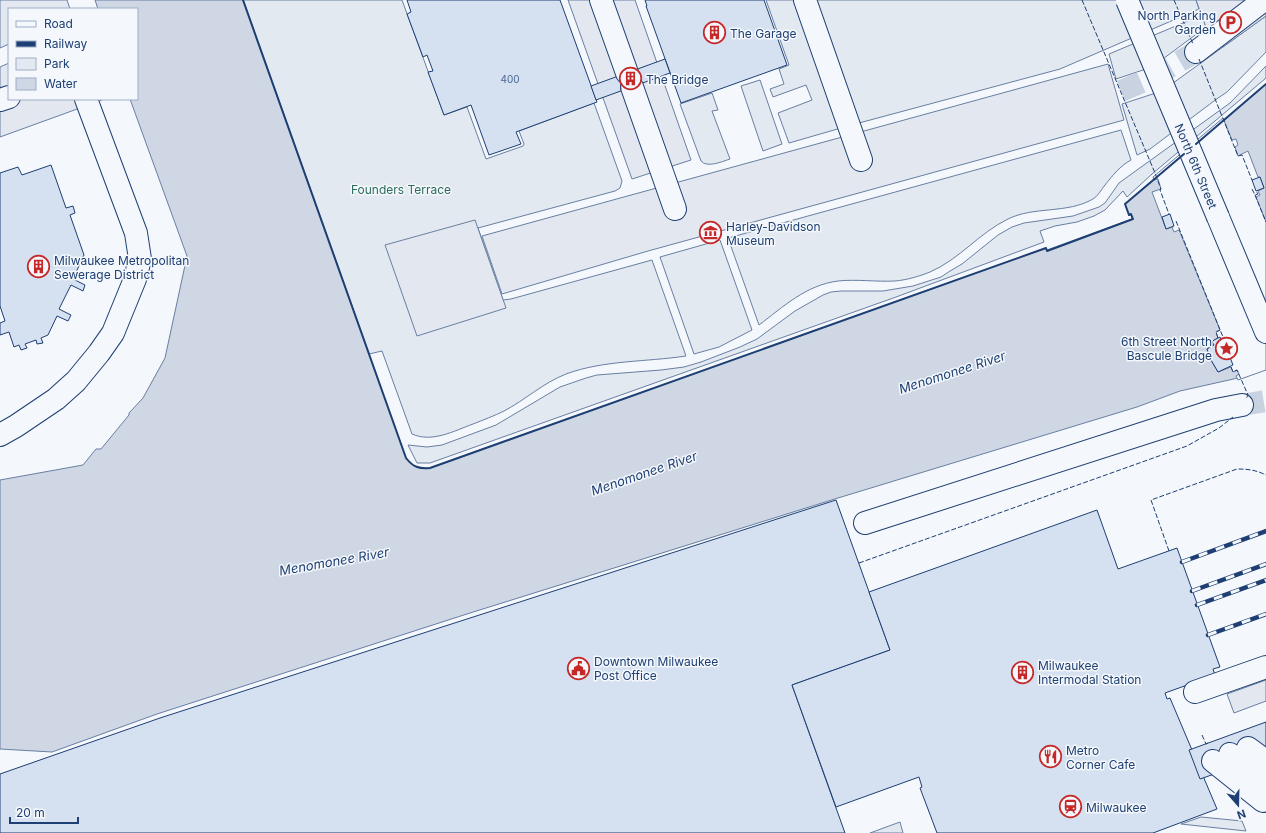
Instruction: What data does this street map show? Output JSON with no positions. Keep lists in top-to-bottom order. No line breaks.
{"streets":{"main road":["North 6th Street"]},"water":["Menomonee River"],"parks":["Founders Terrace"],"places":{"parking":["North Parking Garden"],"building":["The Garage","The Bridge","Milwaukee Metropolitan Sewerage District","Milwaukee Intermodal Station"],"museum":["Harley-Davidson Museum"],"place":["6th Street North Bascule Bridge"],"public building":["Downtown Milwaukee Post Office"],"restaurant":["Metro Corner Cafe"],"station":["Milwaukee"]},"house_numbers":["400"],"legend":["Road","Railway","Park","Water"],"scale_bar":"20 m","north":"bottom"}
